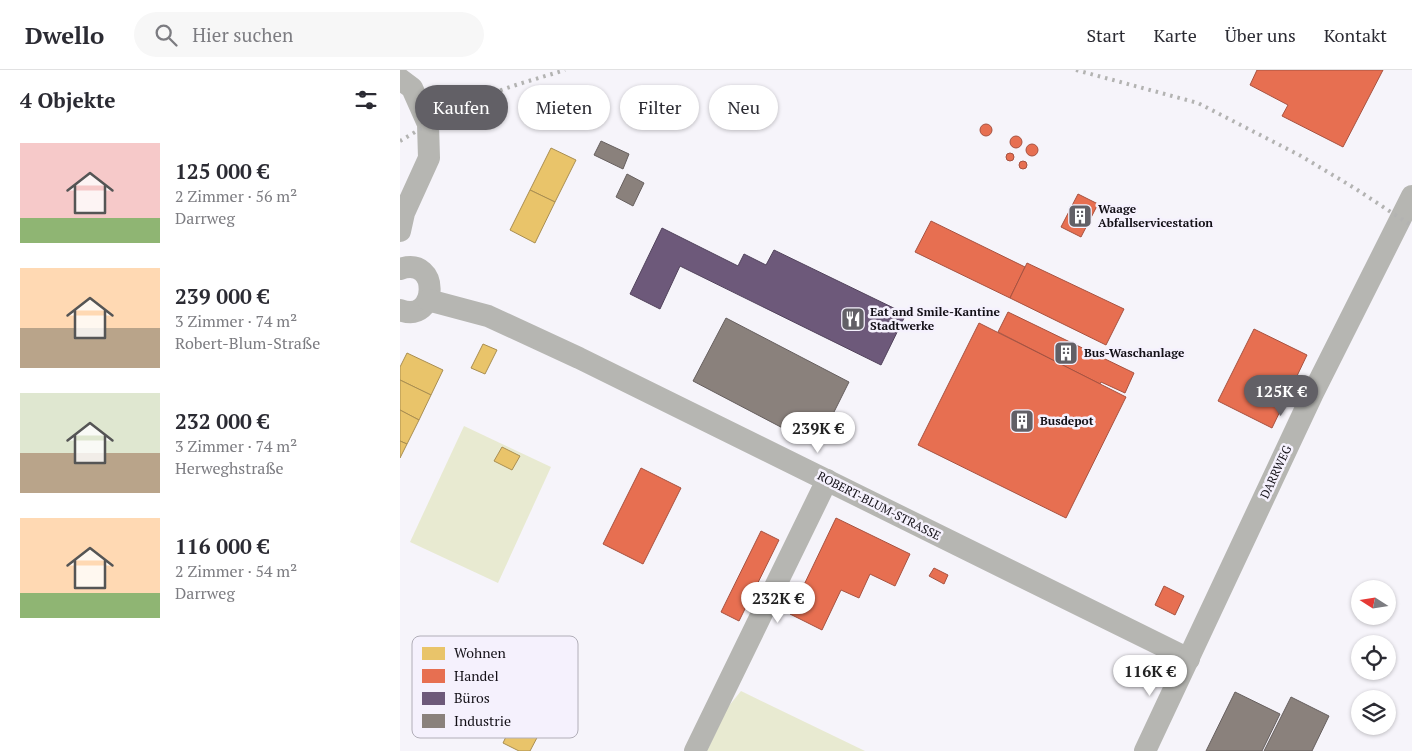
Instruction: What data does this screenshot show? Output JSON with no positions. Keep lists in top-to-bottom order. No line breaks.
{"streets":{"street":["DARRWEG","ROBERT-BLUM-STRASSE"]},"crossings":[["DARRWEG","ROBERT-BLUM-STRASSE"]],"places":{"building":["Waage Abfallservicestation","Bus-Waschanlage","Busdepot"],"restaurant":["Eat and Smile-Kantine Stadtwerke"]},"legend":["Wohnen","Handel","Büros","Industrie"],"north":"left","page":{"header":"Dwello","search":"Hier suchen","nav":["Start","Karte","Über uns","Kontakt"],"heading":"4 Objekte","chip":["Kaufen","Mieten","Filter","Neu"],"list":[{"name":"125 000 €","note":"2 Zimmer · 56 m² · Darrweg"},{"name":"239 000 €","note":"3 Zimmer · 74 m² · Robert-Blum-Straße"},{"name":"232 000 €","note":"3 Zimmer · 74 m² · Herweghstraße"},{"name":"116 000 €","note":"2 Zimmer · 54 m² · Darrweg"}],"price":["125K €","239K €","232K €","116K €"]}}
